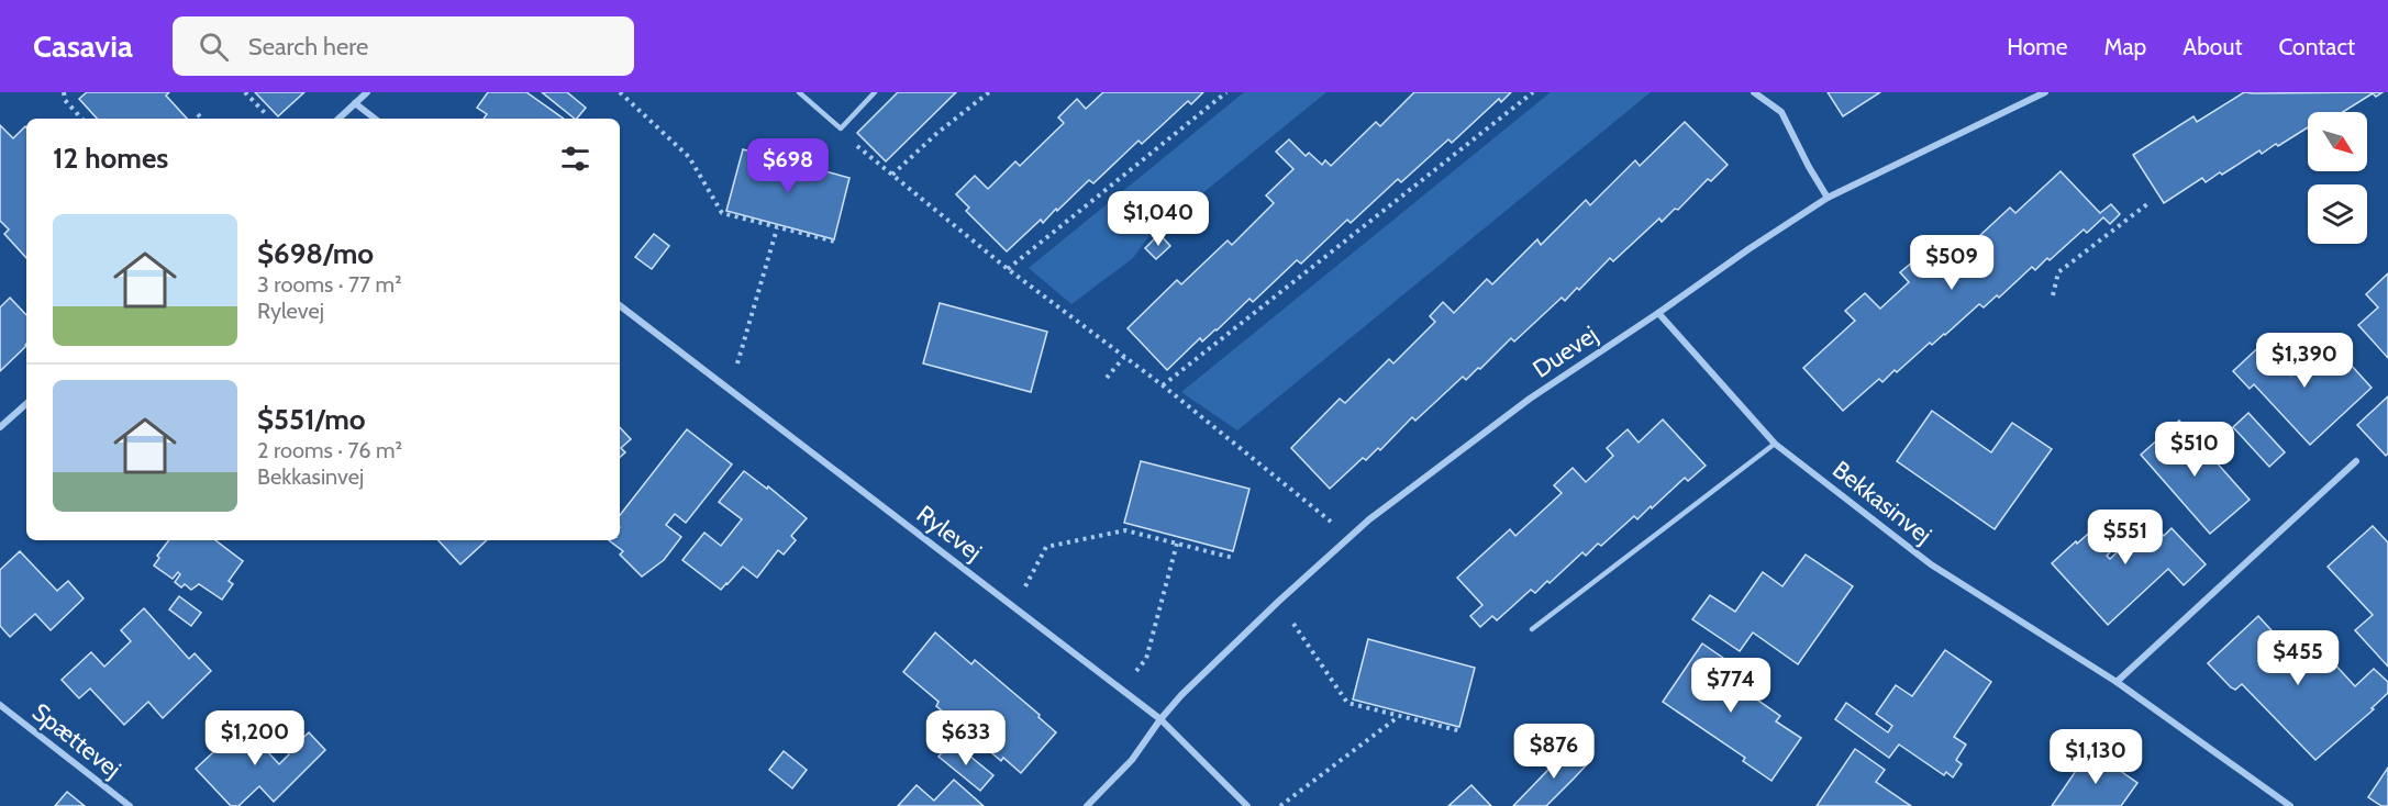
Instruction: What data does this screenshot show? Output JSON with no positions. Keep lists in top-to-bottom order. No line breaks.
{"streets":{"street":["Duevej","Bekkasinvej","Rylevej","Spættevej"]},"crossings":[["Duevej","Bekkasinvej"],["Duevej","Rylevej"]],"north":"bottom right","page":{"header":"Casavia","search":"Search here","nav":["Home","Map","About","Contact"],"heading":"12 homes","price":["$698","$1,040","$509","$1,390","$510","$551","$455","$774","$1,200","$633","$876","$1,130"],"list":[{"name":"$698/mo","note":"3 rooms · 77 m² · Rylevej"},{"name":"$551/mo","note":"2 rooms · 76 m² · Bekkasinvej"}]}}
